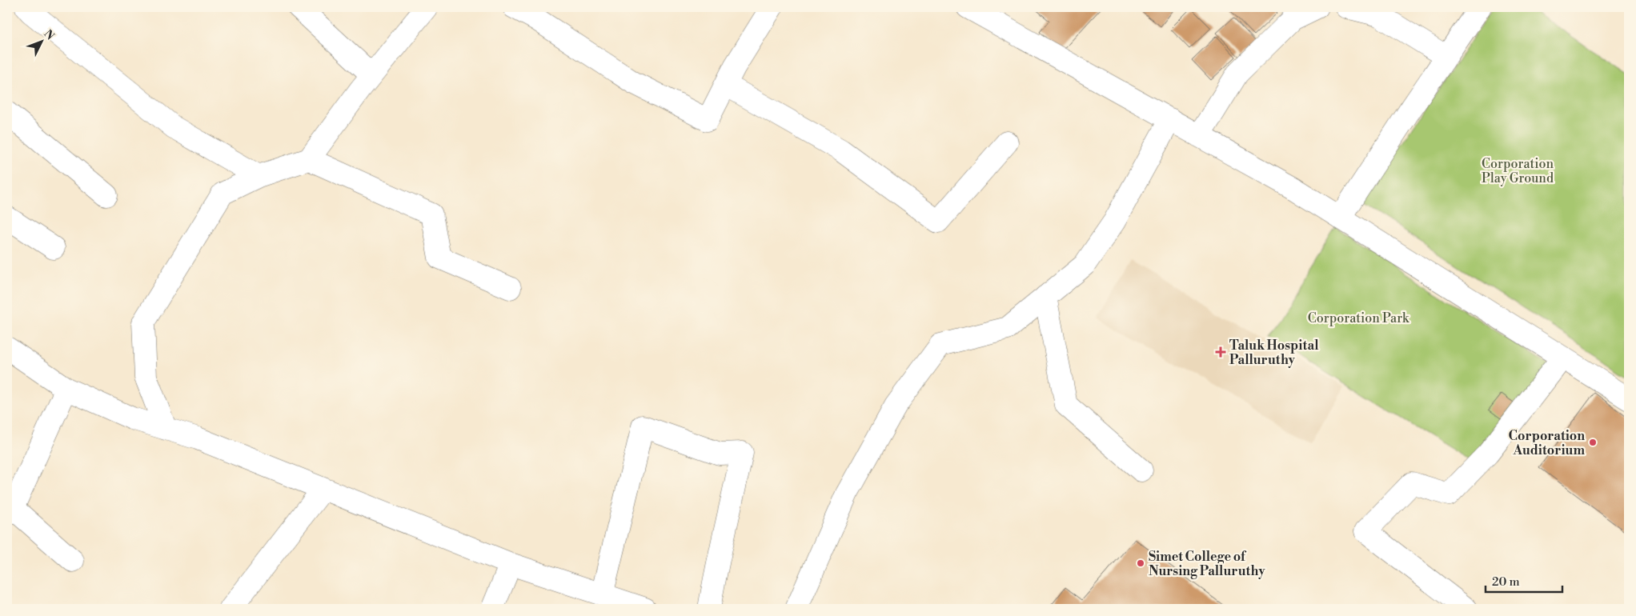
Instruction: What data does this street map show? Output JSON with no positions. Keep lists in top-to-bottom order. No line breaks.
{"parks":["Corporation Play Ground","Corporation Park"],"places":{"health":["Taluk Hospital Palluruthy"],"other":["Corporation Auditorium","Simet College of Nursing Palluruthy"]},"scale_bar":"20 m","north":"top right"}
